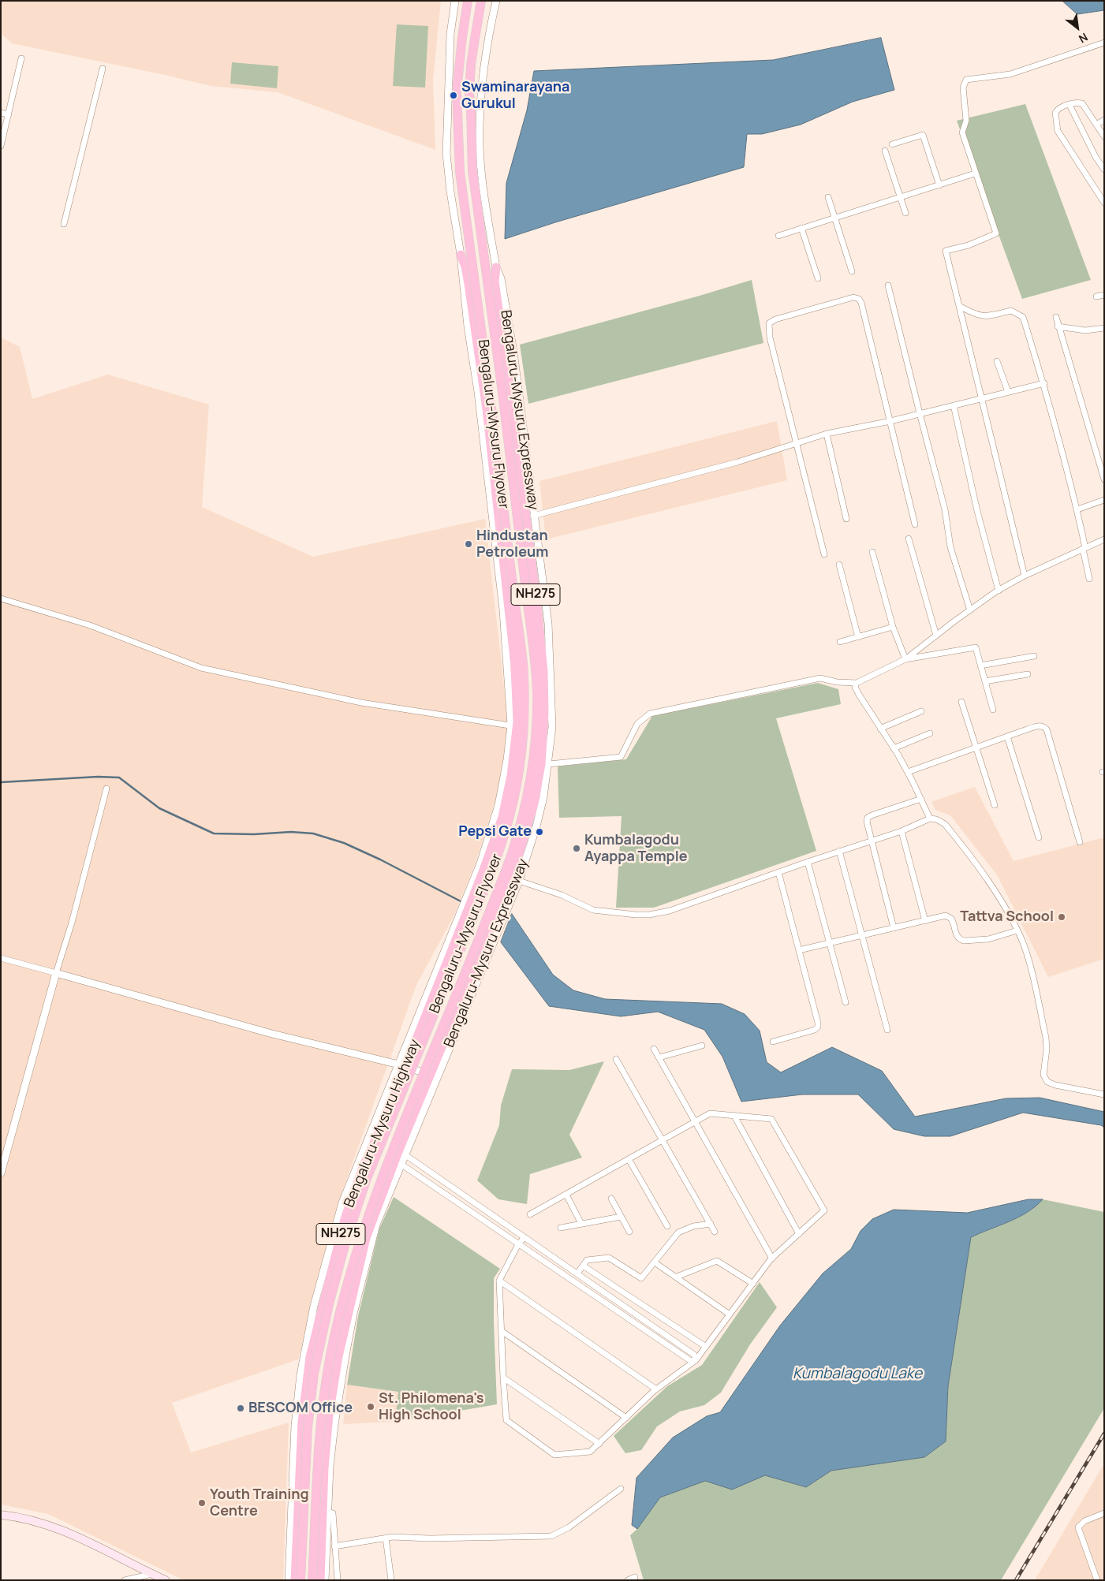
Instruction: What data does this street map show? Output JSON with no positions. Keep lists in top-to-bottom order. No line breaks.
{"streets":{"highway":["Bengaluru-Mysuru Expressway","Bengaluru-Mysuru Flyover","NH275","Bengaluru-Mysuru Highway"]},"crossings":[["Bengaluru-Mysuru Expressway","Bengaluru-Mysuru Flyover"],["NH275","Bengaluru-Mysuru Highway"]],"water":["Kumbalagodu Lake"],"places":["Swaminarayana Gurukul","Hindustan Petroleum","Pepsi Gate","Kumbalagodu Ayappa Temple","Tattva School","St. Philomena's High School","BESCOM Office","Youth Training Centre"],"north":"bottom right"}
